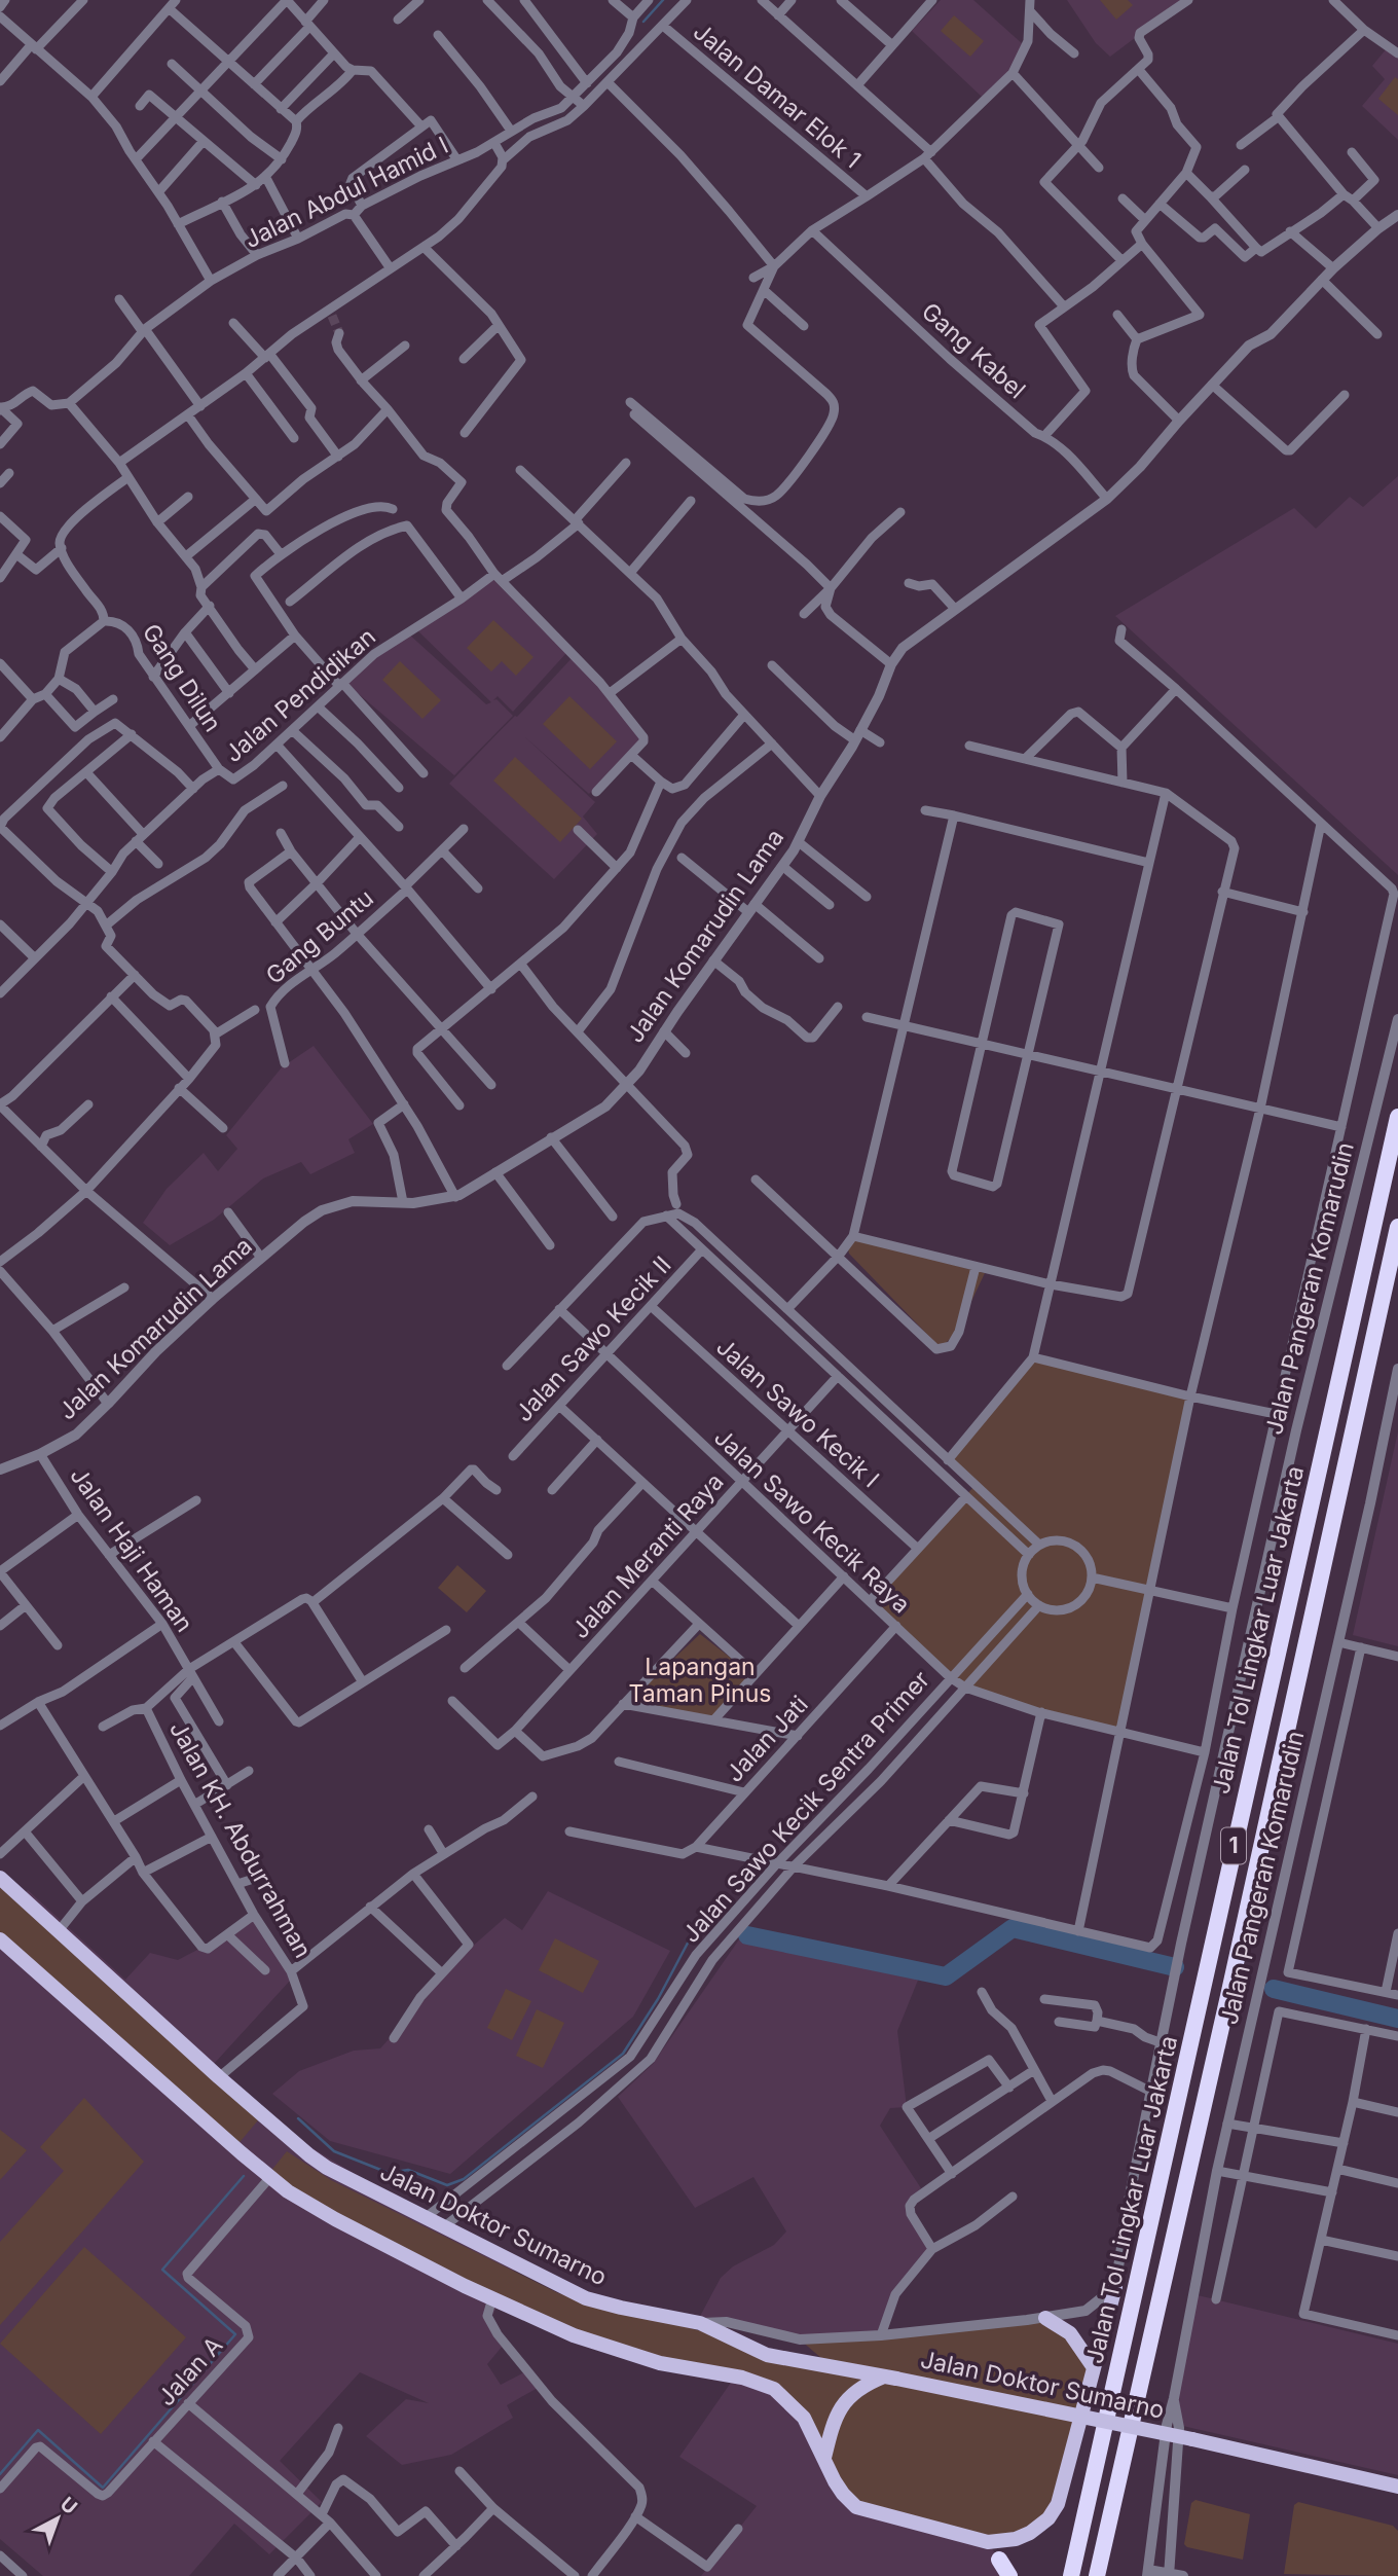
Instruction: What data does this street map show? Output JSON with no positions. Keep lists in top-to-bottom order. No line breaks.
{"streets":{"highway":["Jalan Tol Lingkar Luar Jakarta","1"],"main road":["Jalan Doktor Sumarno"],"street":["Jalan Damar Elok 1","Jalan Abdul Hamid I","Gang Kabel","Gang Dilun","Jalan Pendidikan","Jalan Komarudin Lama","Gang Buntu","Jalan Pangeran Komarudin","Jalan Sawo Kecik II","Jalan Sawo Kecik I","Jalan Sawo Kecik Raya","Jalan Haji Haman","Jalan Meranti Raya","Jalan Jati","Jalan Sawo Kecik Sentra Primer","Jalan KH. Abdurrahman","Jalan A"]},"crossings":[["Jalan Damar Elok 1","Gang Kabel"],["Gang Kabel","Jalan Komarudin Lama"],["Gang Dilun","Jalan Pendidikan"],["Jalan Komarudin Lama","Jalan Haji Haman"],["Jalan Sawo Kecik II","Jalan Sawo Kecik I"],["Jalan Sawo Kecik II","Jalan Sawo Kecik Raya"],["Jalan Sawo Kecik I","Jalan Meranti Raya"],["Jalan Sawo Kecik Raya","Jalan Meranti Raya"],["Jalan Sawo Kecik Raya","Jalan Jati"],["Jalan Sawo Kecik Raya","Jalan Sawo Kecik Sentra Primer"],["Jalan Haji Haman","Jalan KH. Abdurrahman"],["Jalan Sawo Kecik Sentra Primer","Jalan Doktor Sumarno"],["Jalan KH. Abdurrahman","Jalan Doktor Sumarno"]],"parks":["Lapangan Taman Pinus"],"north":"top right"}
